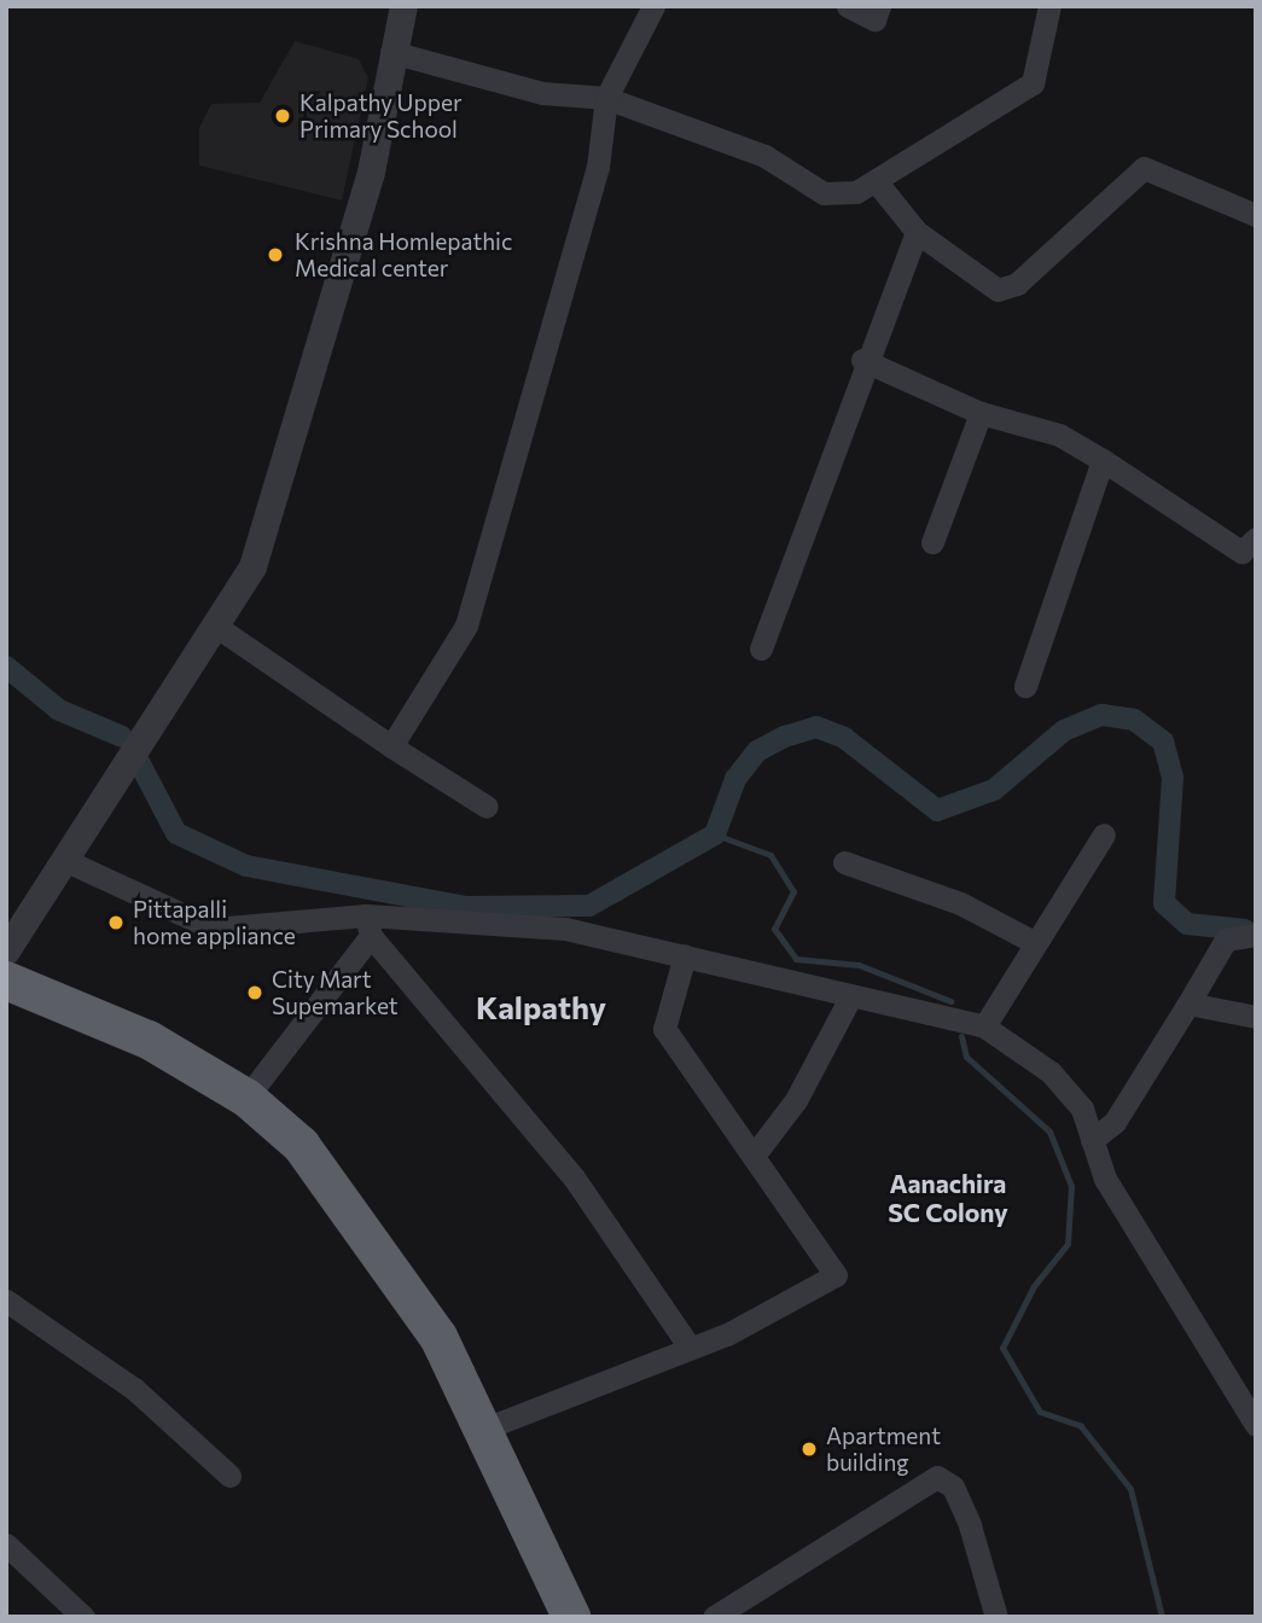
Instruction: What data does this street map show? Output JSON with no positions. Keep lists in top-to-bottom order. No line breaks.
{"districts":["Kalpathy","Aanachira SC Colony"],"places":["Kalpathy Upper Primary School","Krishna Homlepathic Medical center","Pittapalli home appliance","City Mart Supemarket","Apartment building"]}
